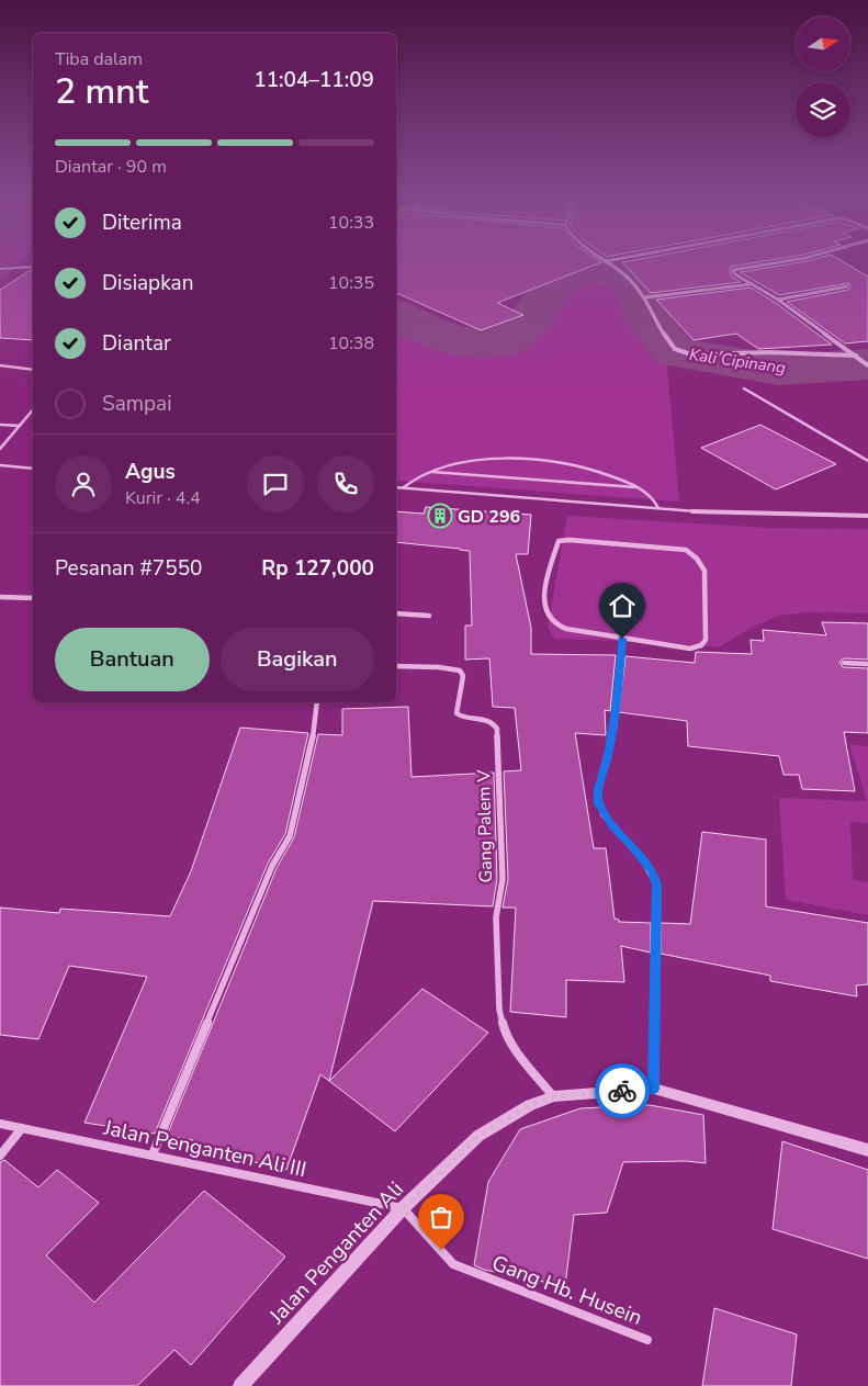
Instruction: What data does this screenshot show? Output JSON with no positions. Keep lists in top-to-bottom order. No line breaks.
{"streets":{"street":["Gang Palem V","Jalan Penganten Ali III","Jalan Penganten Ali","Gang Hb. Husein"]},"crossings":[["Gang Palem V","Jalan Penganten Ali"],["Jalan Penganten Ali III","Jalan Penganten Ali"],["Jalan Penganten Ali III","Gang Hb. Husein"],["Jalan Penganten Ali","Gang Hb. Husein"]],"water":["Kali Cipinang"],"places":{"building":["GD 296"]},"north":"right","page":{"heading":["2 mnt","Tiba dalam","11:04–11:09"],"panel":["Agus","Kurir · 4.4","Pesanan #7550","Rp 127,000"],"bar":"Diantar · 90 m","list":[["Diterima","10:33"],["Disiapkan","10:35"],["Diantar","10:38"],"Sampai"],"buttons":["Bantuan","Bagikan"]}}
